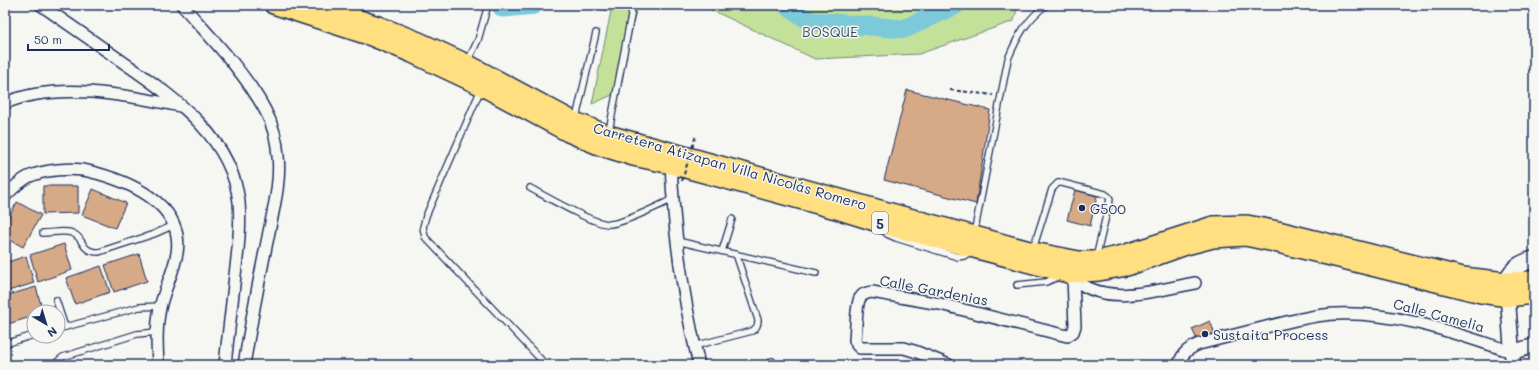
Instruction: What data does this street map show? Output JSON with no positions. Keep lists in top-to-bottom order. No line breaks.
{"streets":{"main road":["Carretera Atizapan Villa Nicolás Romero","5"],"street":["Calle Gardenias","Calle Camelia"]},"crossings":[["Carretera Atizapan Villa Nicolás Romero","Calle Gardenias"]],"parks":["BOSQUE"],"places":["G500","Sustaita Process"],"scale_bar":"50 m","north":"bottom right"}
